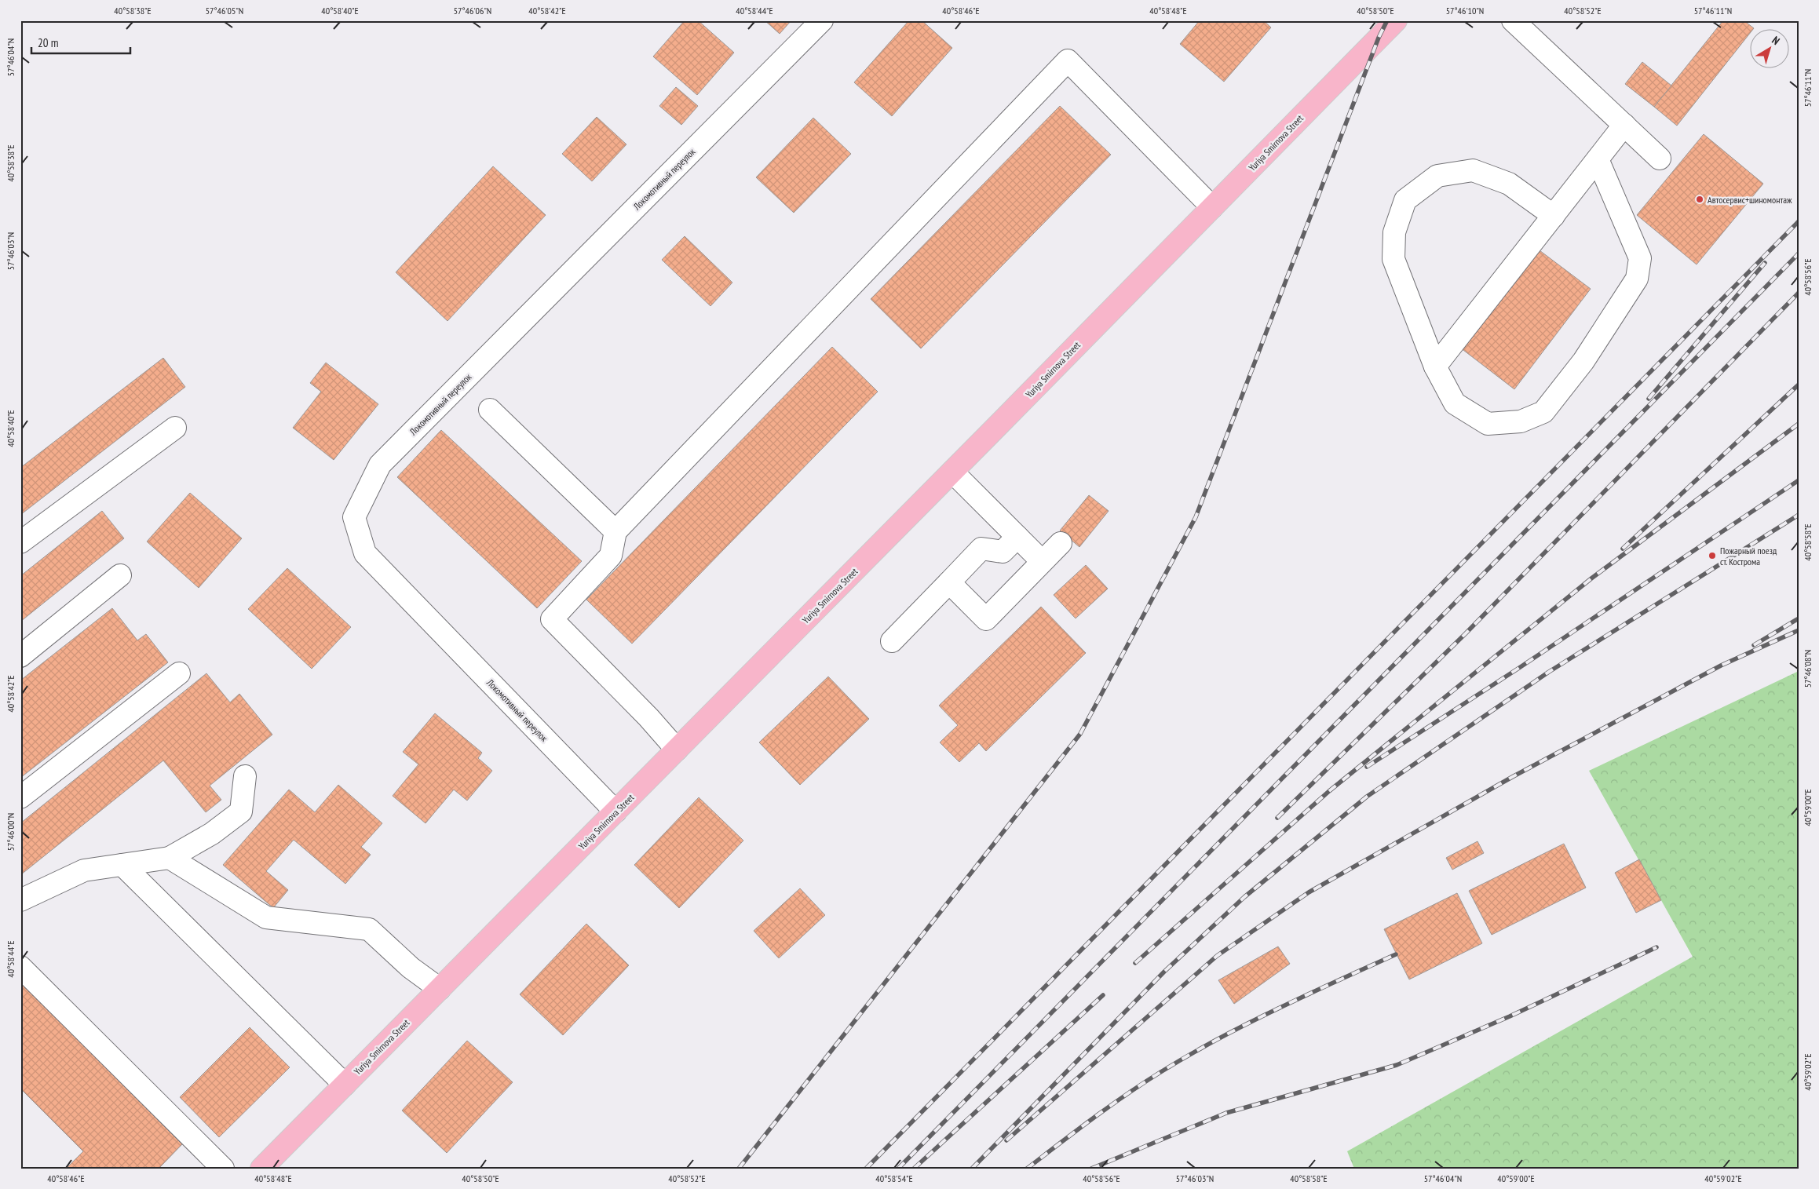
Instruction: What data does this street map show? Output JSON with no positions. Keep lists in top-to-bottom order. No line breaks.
{"streets":{"main road":["Yuriya Smirnova Street"],"lane":["Локомотивный переулок"]},"crossings":[["Yuriya Smirnova Street","Локомотивный переулок"]],"places":["Автосервис+шиномонтаж","Пожарный поезд ст. Кострома"],"scale_bar":"20 m","north":"top right","coordinates":["40°58'38\"E","57°46'05\"N","40°58'40\"E","57°46'06\"N","40°58'42\"E","40°58'44\"E","40°58'46\"E","40°58'48\"E","40°58'50\"E","57°46'10\"N","40°58'52\"E","57°46'11\"N","57°46'04\"N","57°46'03\"N","40°58'56\"E","40°58'58\"E","57°46'08\"N","40°59'00\"E","57°46'00\"N","40°59'02\"E","40°58'54\"E"]}
